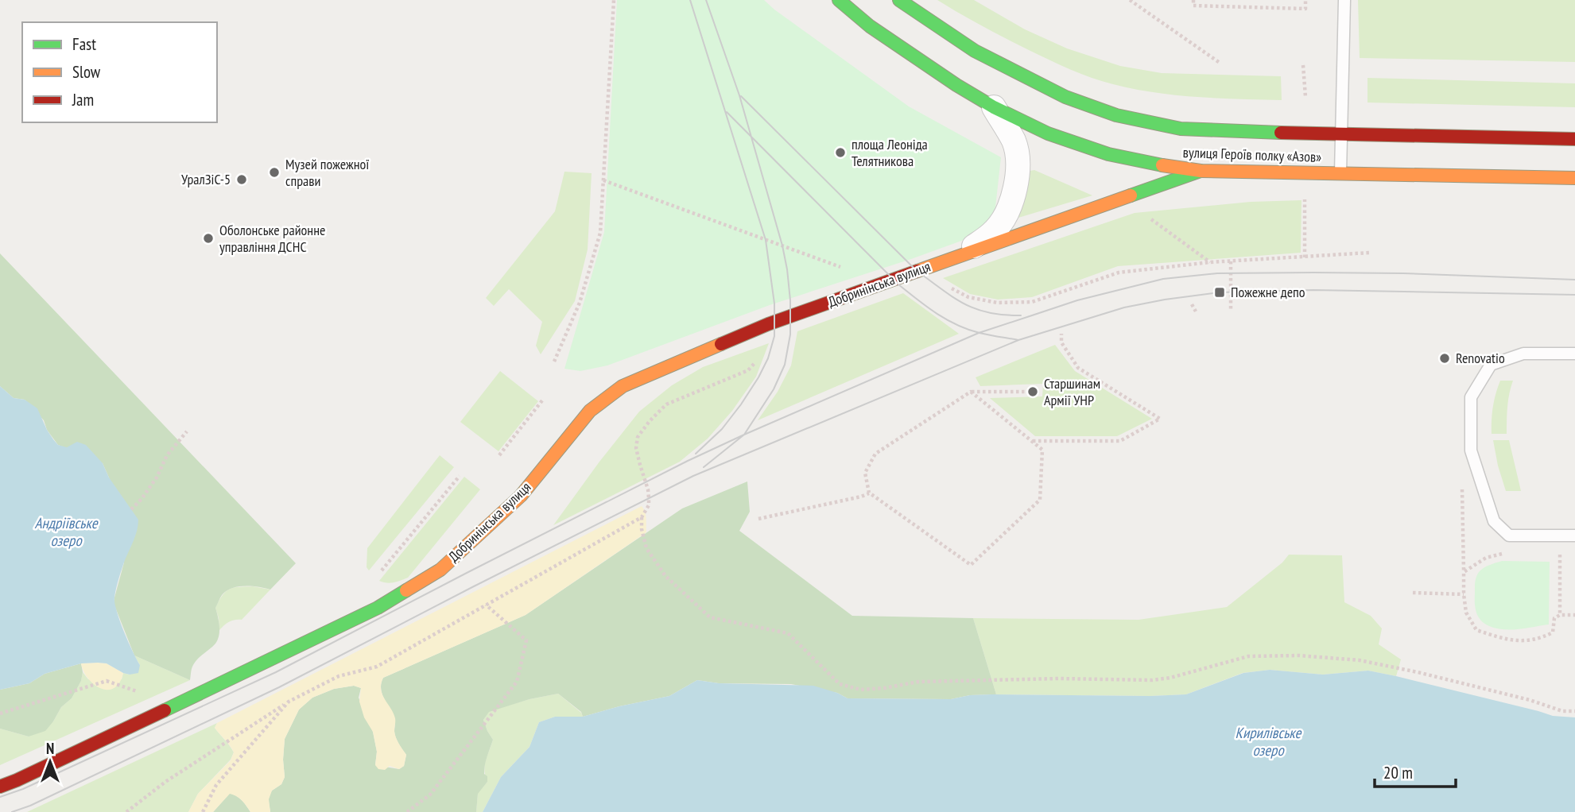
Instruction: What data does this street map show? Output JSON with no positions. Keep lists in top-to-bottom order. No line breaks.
{"streets":{"main road":["вулиця Героїв полку «Азов»","Добринінська вулиця"]},"crossings":[["вулиця Героїв полку «Азов»","Добринінська вулиця"]],"water":["Андріївське озеро","Кирилівське озеро"],"places":{"other":["площа Леоніда Телятникова","Музей пожежної справи","УралЗіС-5","Оболонське районне управління ДСНС","Renovatio","Старшинам Армії УНР"],"transit":["Пожежне депо"]},"legend":["Fast","Slow","Jam"],"scale_bar":"20 m","north":"top"}
